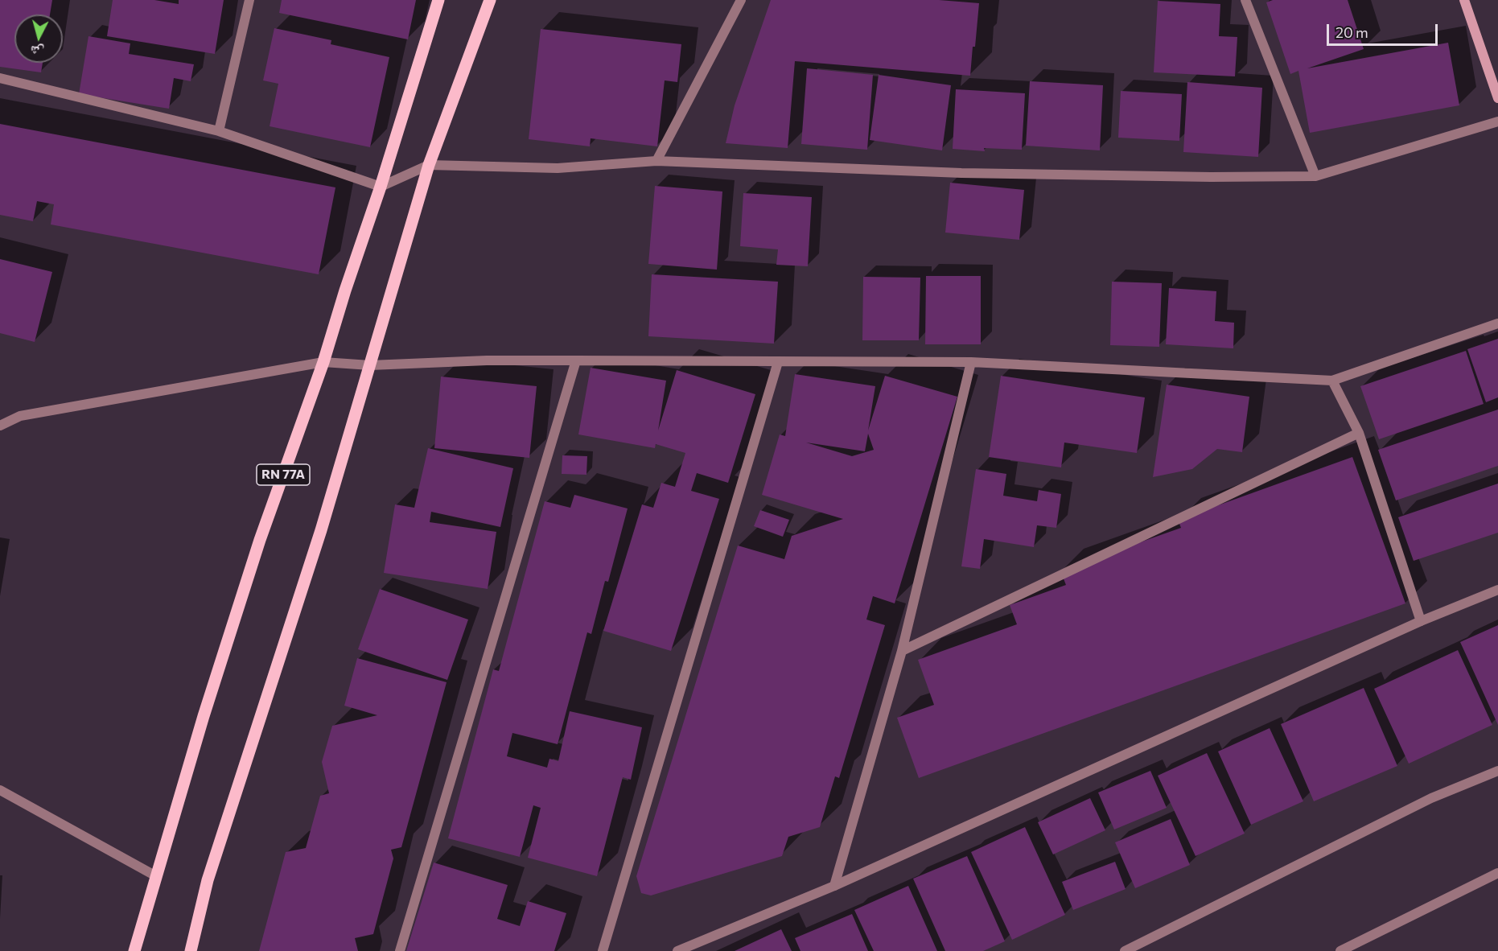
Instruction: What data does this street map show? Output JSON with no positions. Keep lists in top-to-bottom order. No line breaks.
{"streets":{"main road":["RN 77A"]},"scale_bar":"20 m","north":"bottom"}
